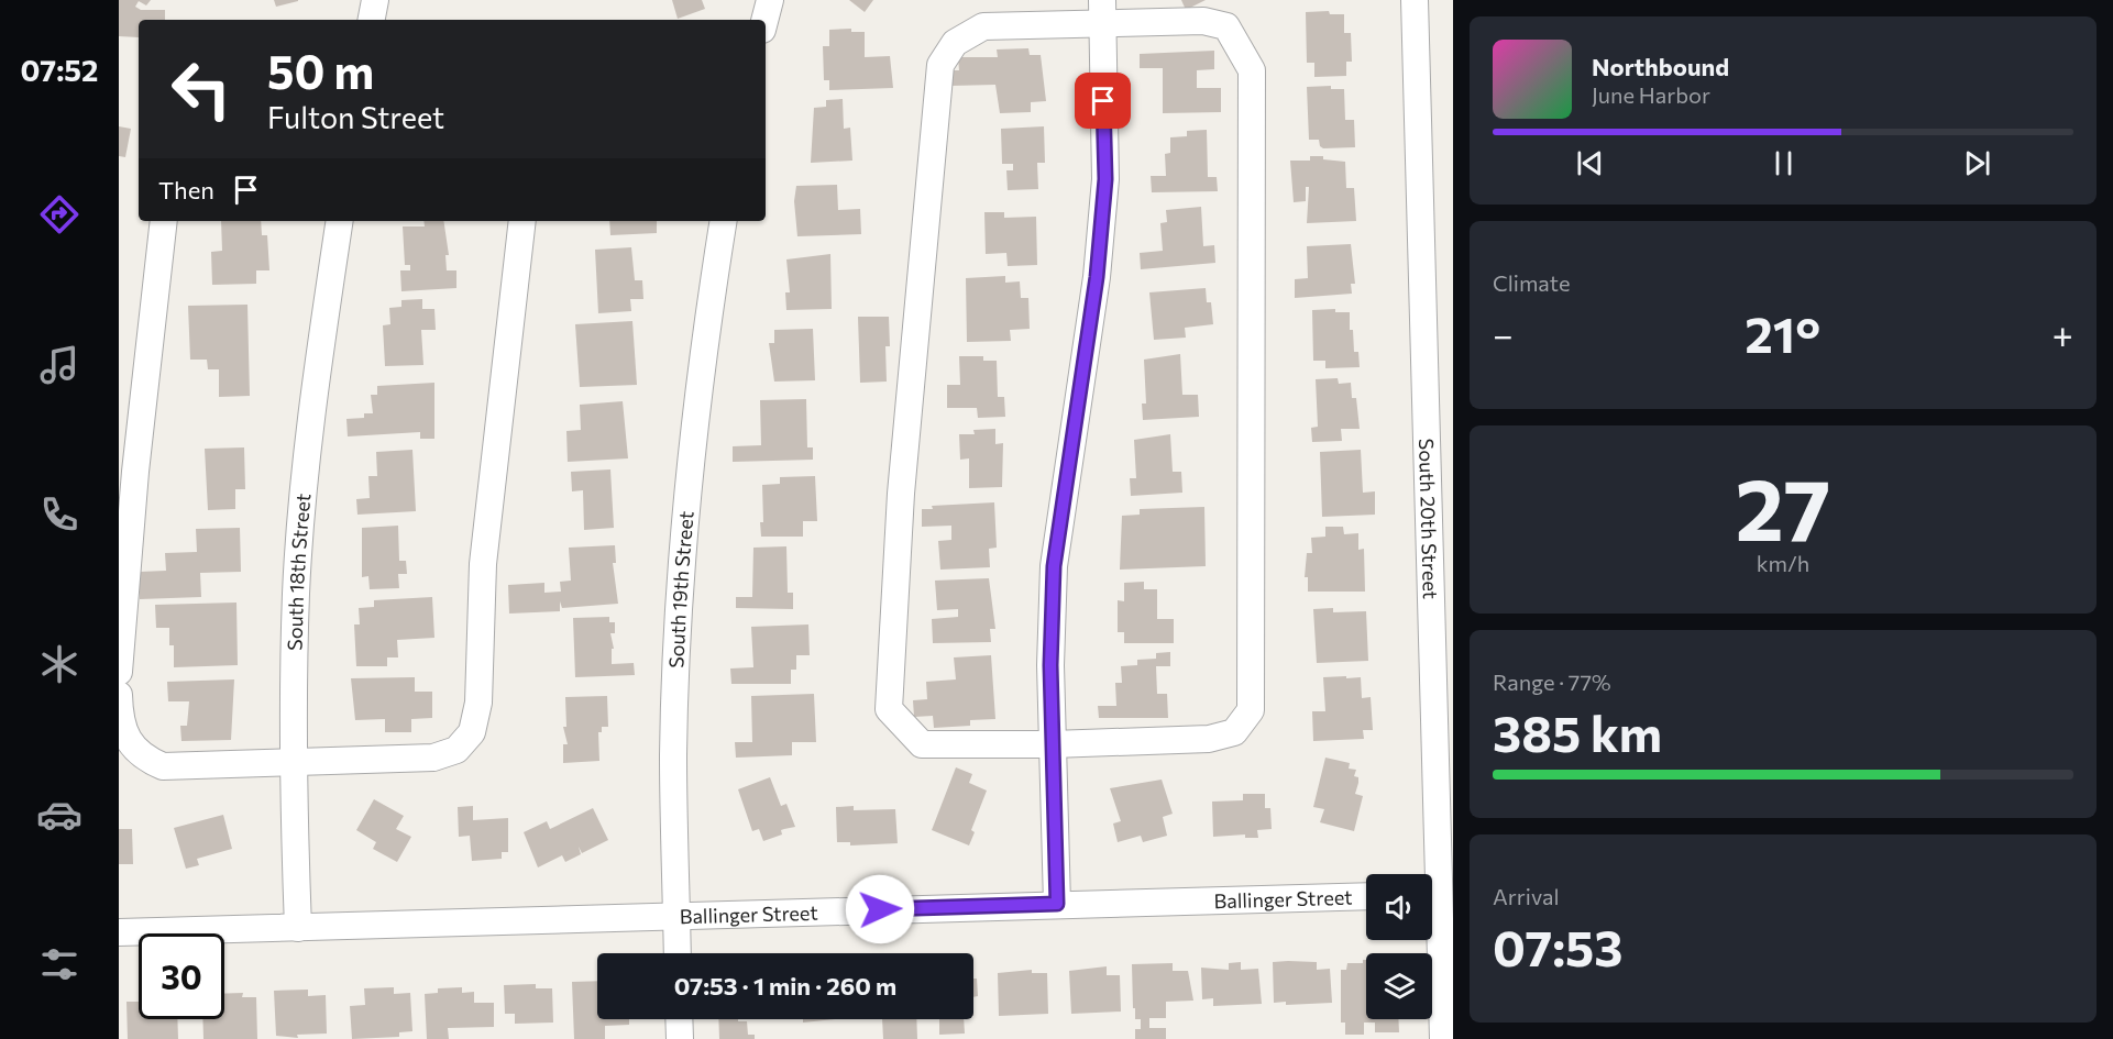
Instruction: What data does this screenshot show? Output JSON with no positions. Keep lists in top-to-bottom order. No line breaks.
{"streets":{"street":["South 20th Street","South 18th Street","South 19th Street","Ballinger Street"]},"crossings":[["South 18th Street","Ballinger Street"],["South 19th Street","Ballinger Street"]],"page":{"tabs":"07:52","turn":["50 m","Fulton Street"],"song":["Northbound","June Harbor"],"then":"Then","tile":["Climate",["27","km/h"],["Range · 77%","385 km"],["Arrival","07:53"]],"heat":["−","21°","+"],"limit":"30","trip":"07:53 · 1 min · 260 m"}}
